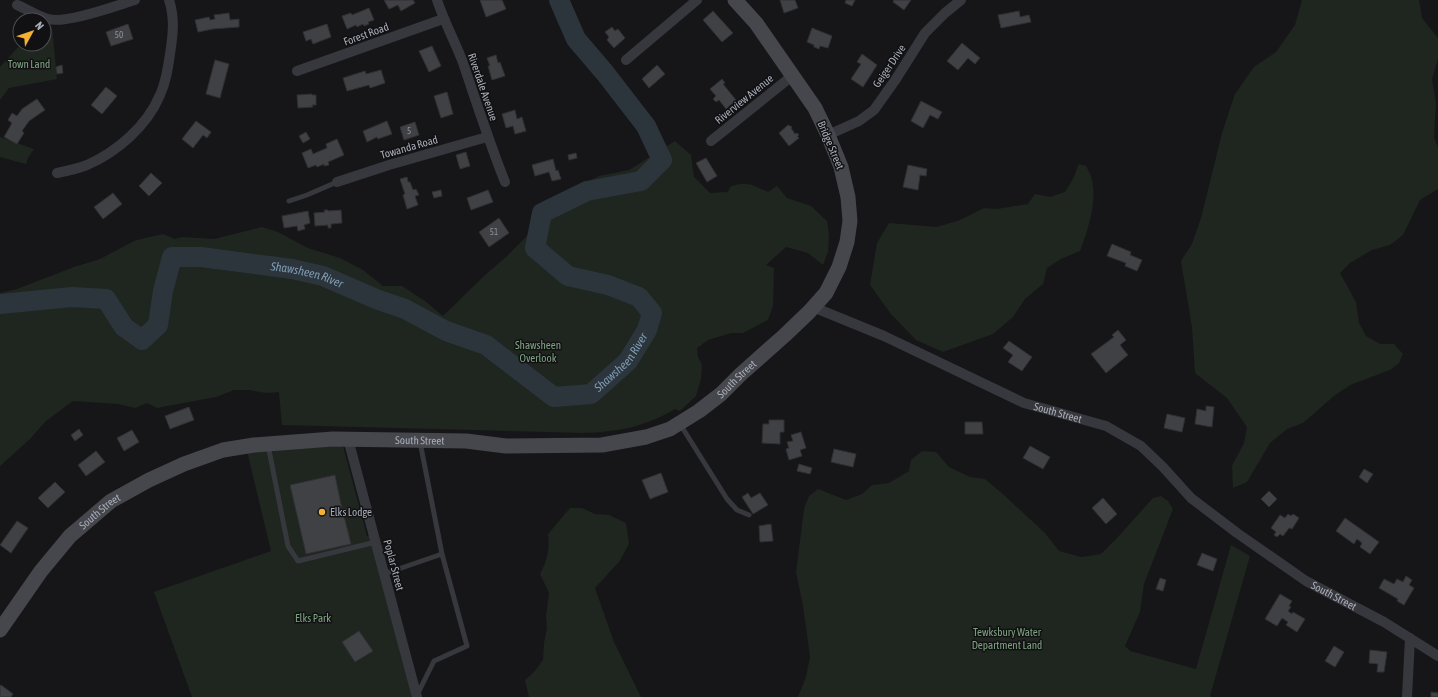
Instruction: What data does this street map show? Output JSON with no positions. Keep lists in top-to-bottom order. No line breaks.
{"streets":{"street":["Forest Road","Geiger Drive","Riverdale Avenue","Riverview Avenue","Bridge Street","Towanda Road","South Street","Poplar Street"]},"crossings":[["Forest Road","Riverdale Avenue"],["Geiger Drive","Bridge Street"],["Riverdale Avenue","Towanda Road"],["Riverview Avenue","Bridge Street"],["Bridge Street","South Street"],["South Street","Poplar Street"]],"water":["Shawsheen River"],"parks":["Town Land","Shawsheen Overlook","Elks Park","Tewksbury Water Department Land"],"places":["Elks Lodge"],"house_numbers":["50","5","51"],"north":"top right"}
